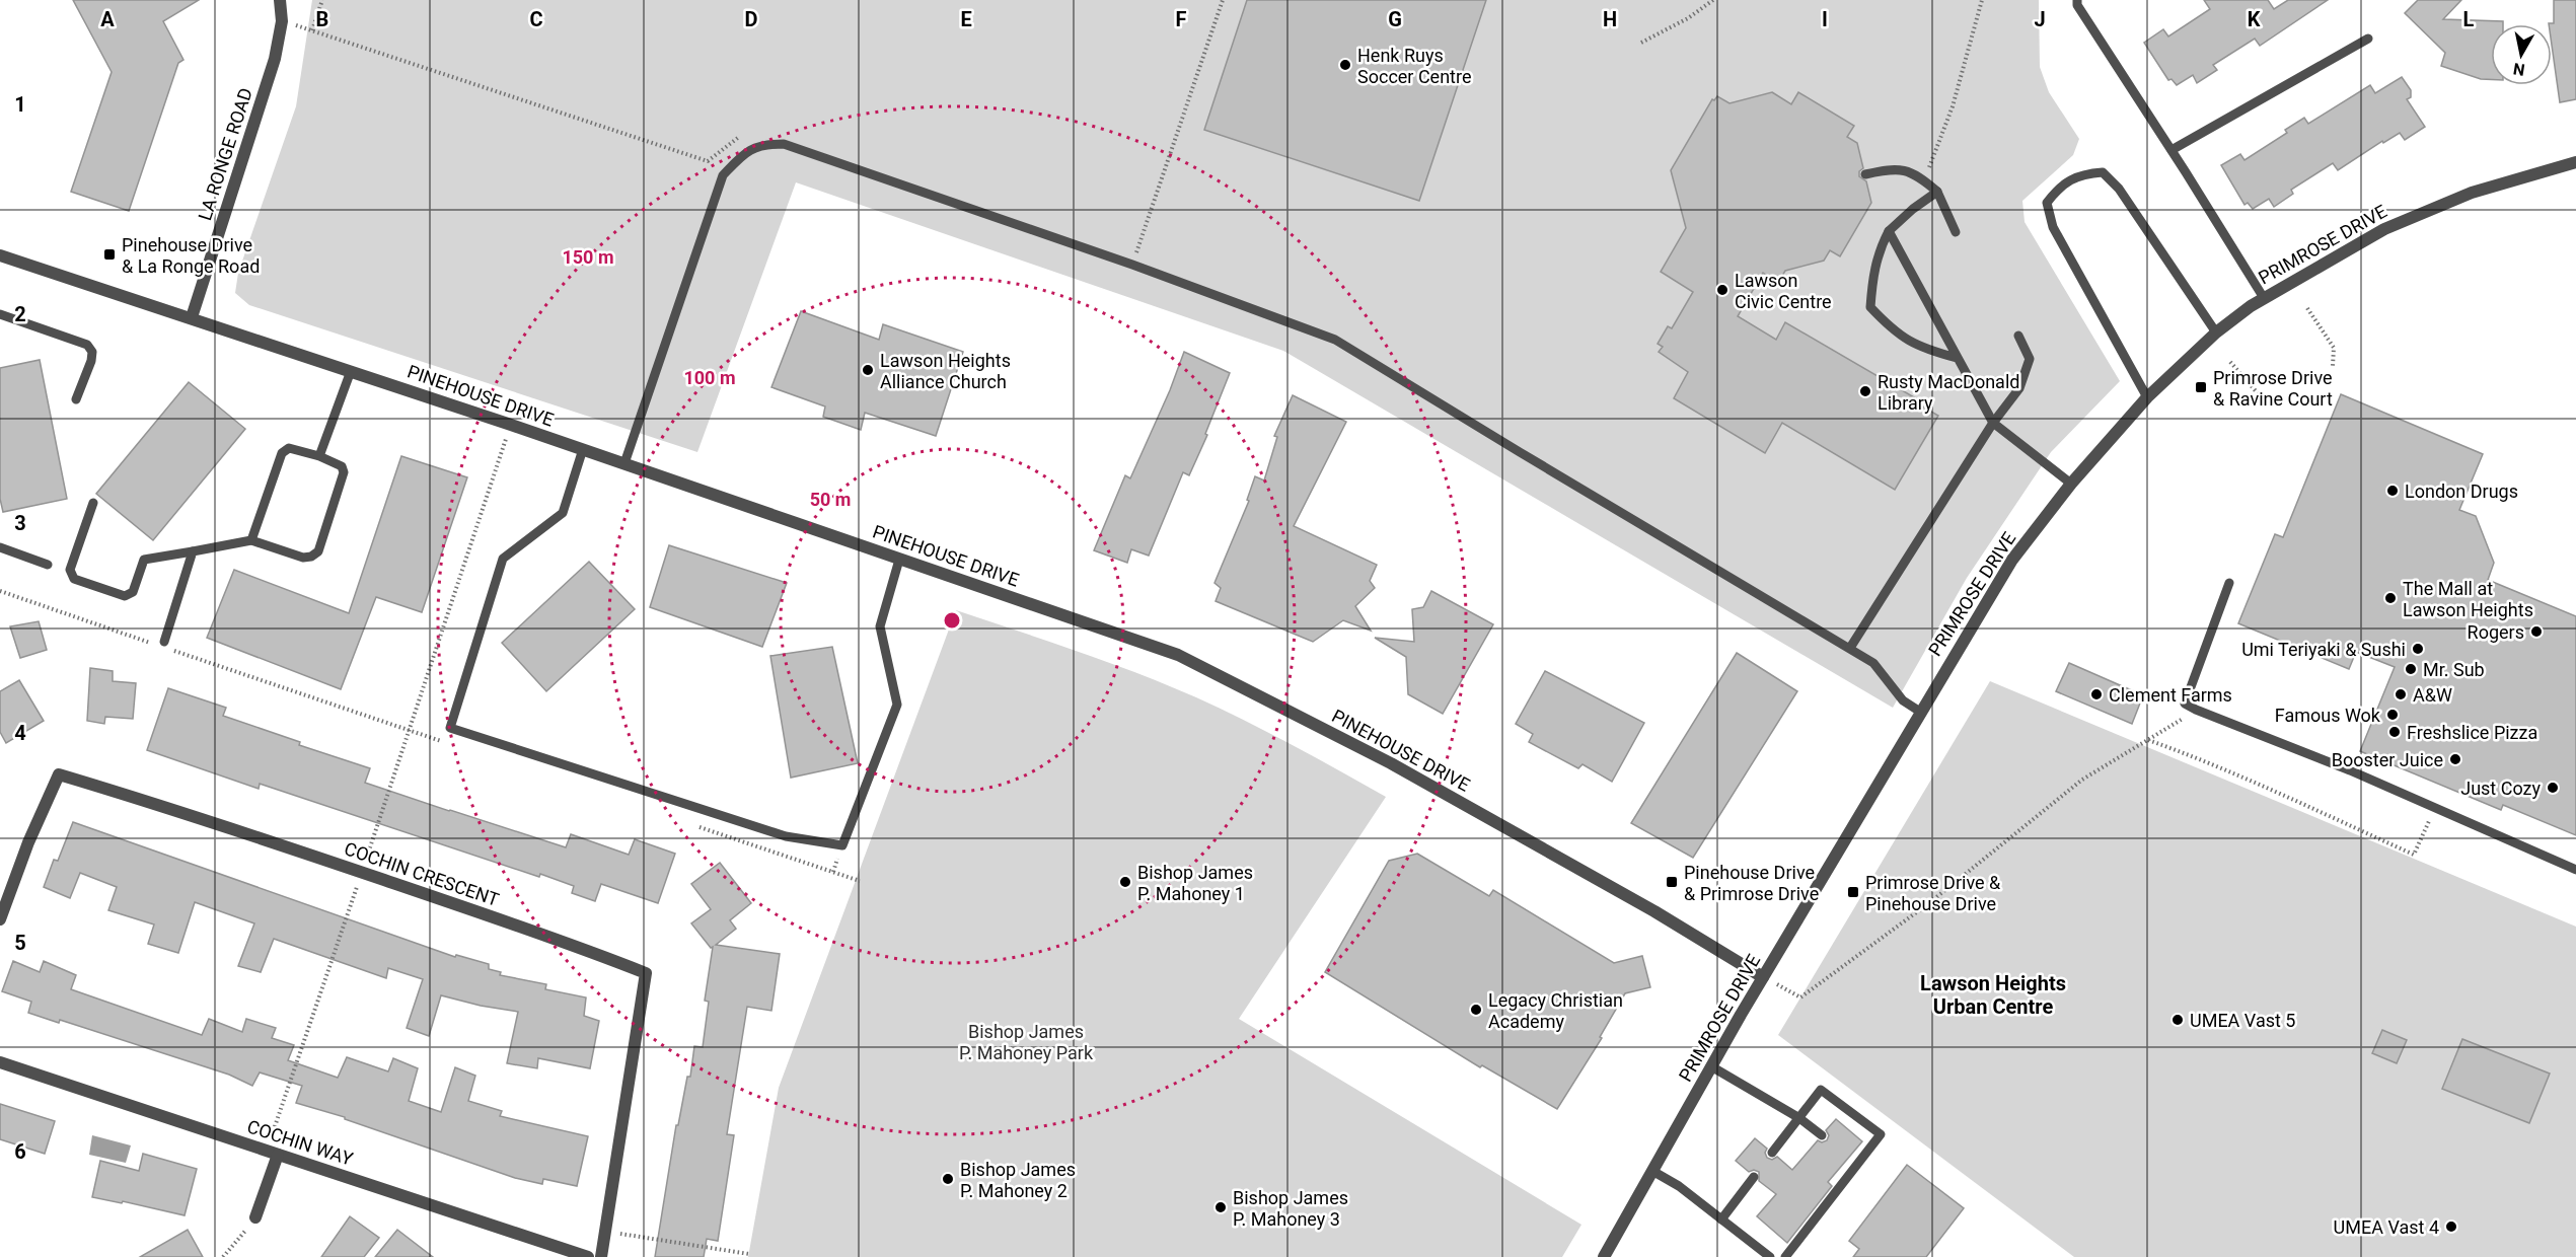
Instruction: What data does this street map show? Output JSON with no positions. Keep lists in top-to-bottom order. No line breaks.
{"streets":{"street":["LA RONGE ROAD","PRIMROSE DRIVE","PINEHOUSE DRIVE","COCHIN CRESCENT","COCHIN WAY"]},"crossings":[["LA RONGE ROAD","PINEHOUSE DRIVE"],["PRIMROSE DRIVE","PINEHOUSE DRIVE"]],"districts":["Lawson Heights Urban Centre"],"parks":["Bishop James P. Mahoney Park"],"places":{"other":["Henk Ruys Soccer Centre","Lawson Civic Centre","Lawson Heights Alliance Church","Rusty MacDonald Library","London Drugs","The Mall at Lawson Heights","Rogers","Umi Teriyaki & Sushi","Mr. Sub","Clement Farms","A&W","Famous Wok","Freshslice Pizza","Booster Juice","Just Cozy","Bishop James P. Mahoney 1","Legacy Christian Academy","UMEA Vast 5","Bishop James P. Mahoney 2","Bishop James P. Mahoney 3","UMEA Vast 4"],"transit":["Pinehouse Drive & La Ronge Road","Primrose Drive & Ravine Court","Pinehouse Drive & Primrose Drive","Primrose Drive & Pinehouse Drive"]},"north":"bottom","grid":{"columns":["A","B","C","D","E","F","G","H","I","J","K","L"],"rows":["1","2","3","4","5","6"]},"rings":["150 m","100 m","50 m"]}
